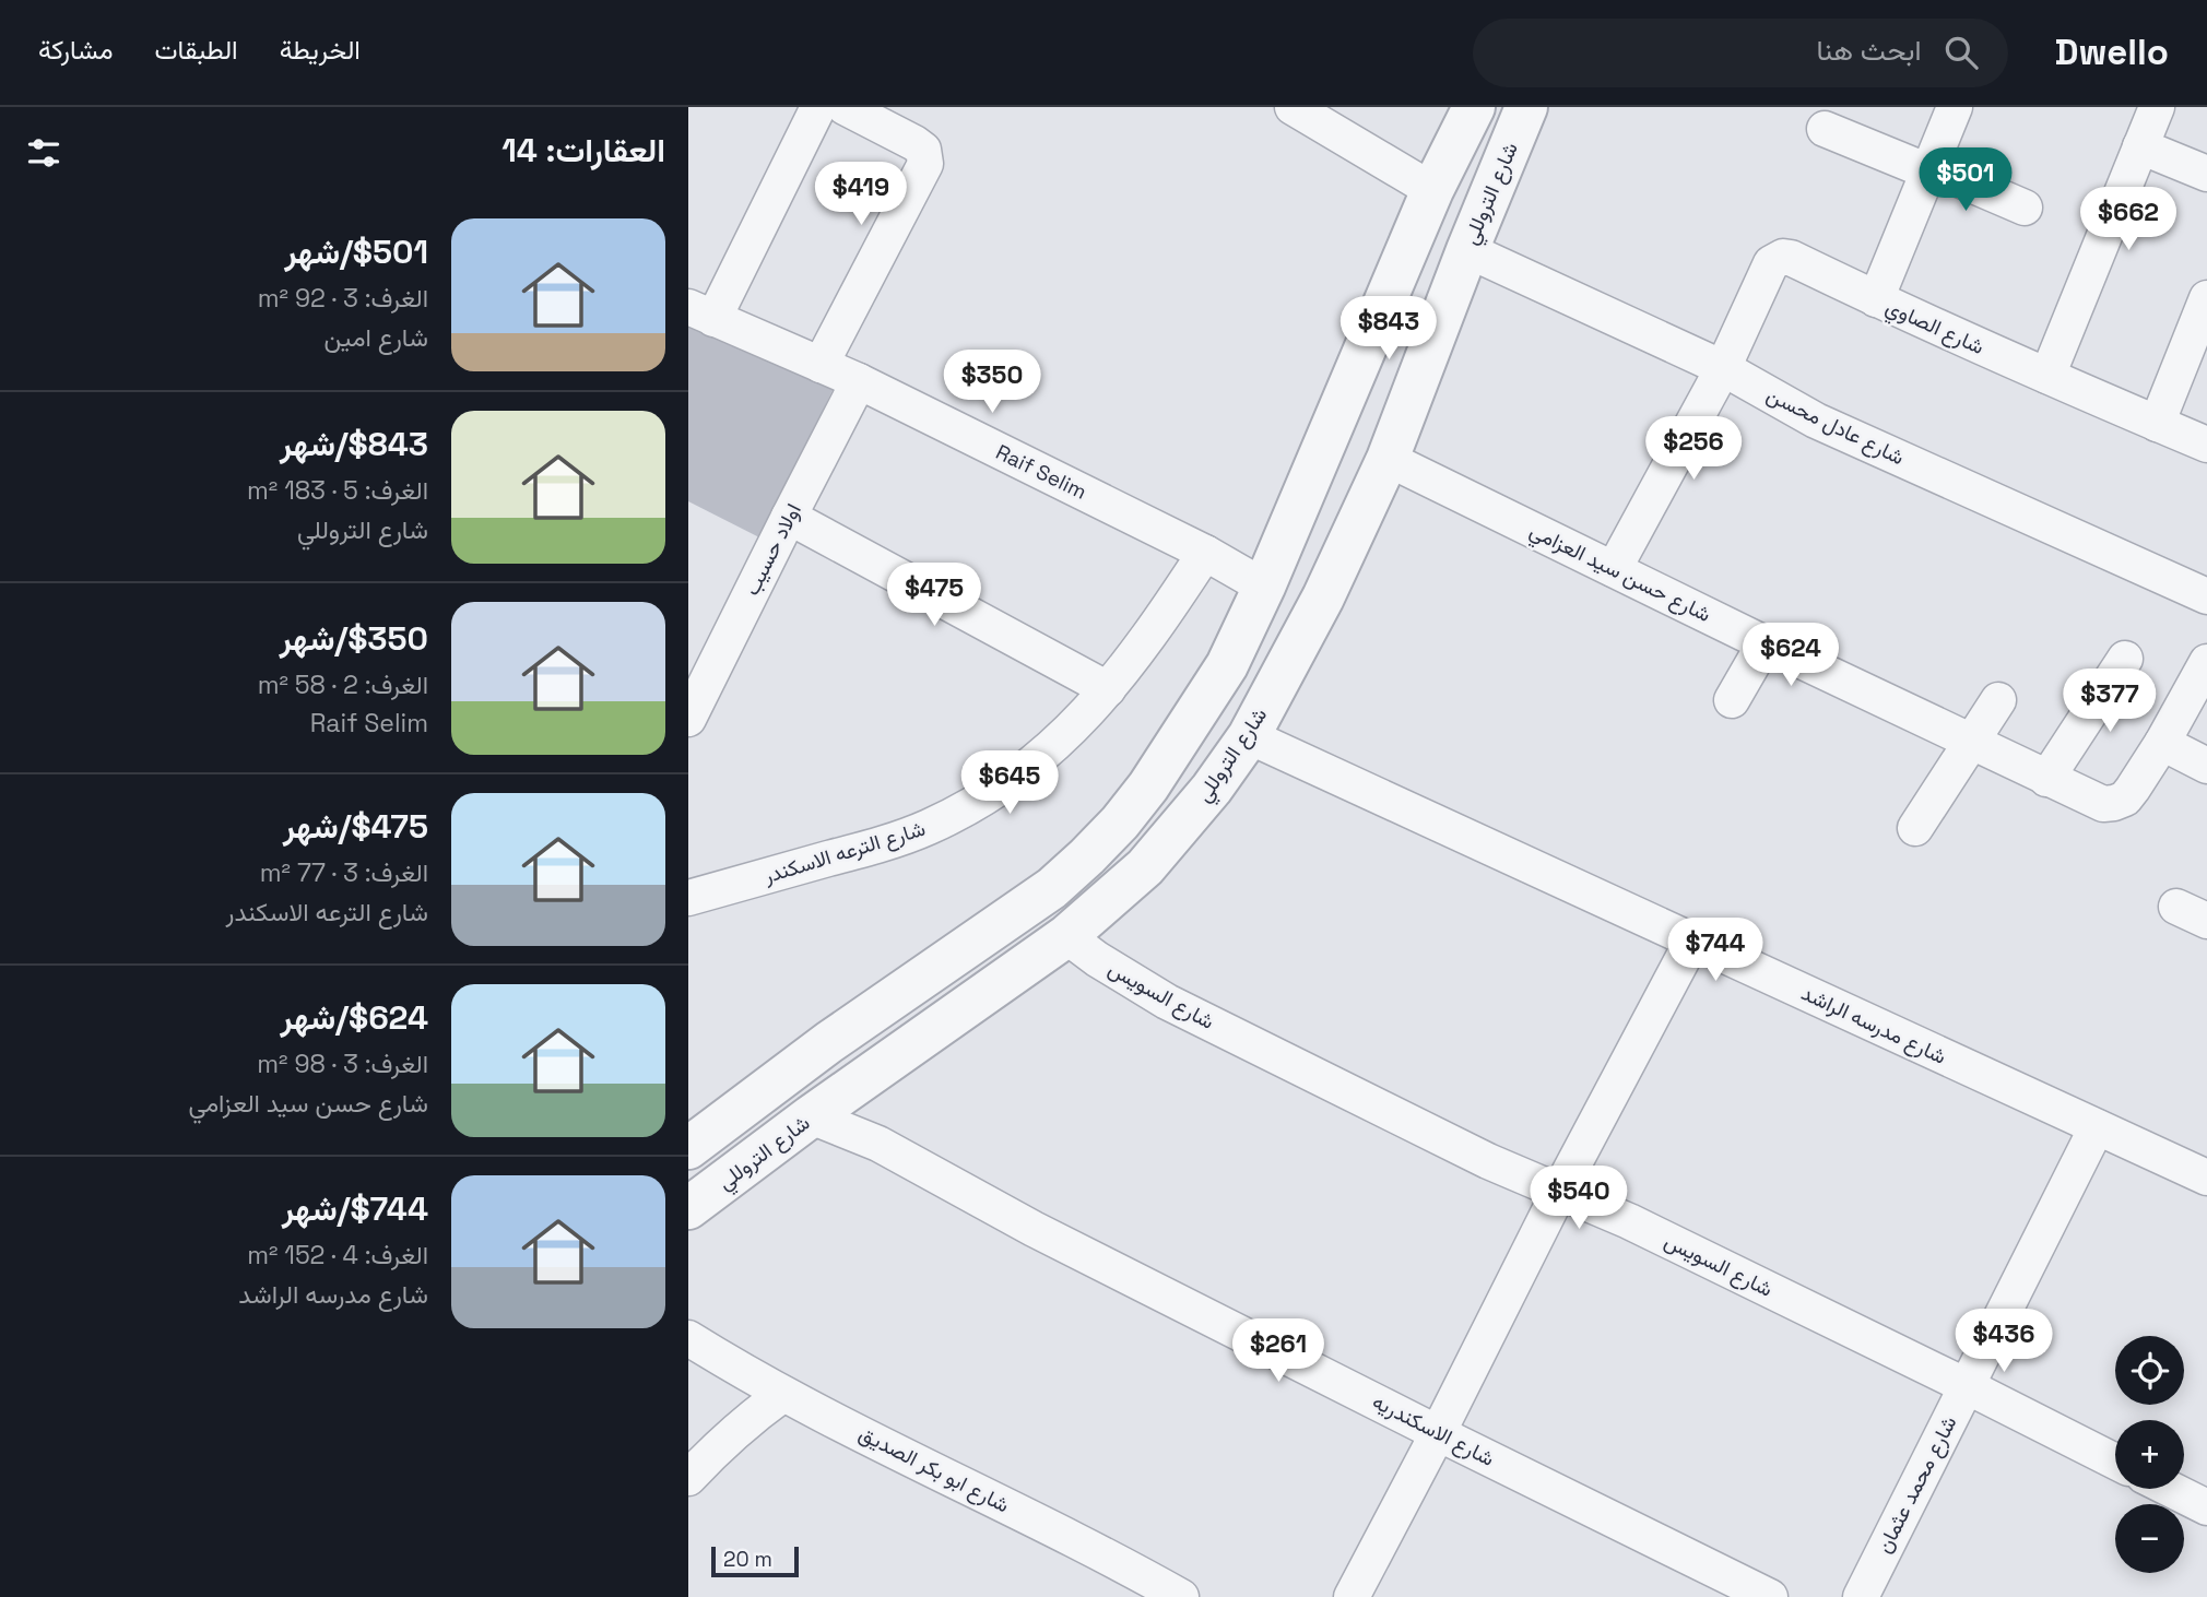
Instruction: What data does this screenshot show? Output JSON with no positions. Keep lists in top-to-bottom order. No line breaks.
{"streets":{"street":["شارع التروللي","شارع الصاوي","شارع عادل محسن","Raif Selim","اولاد حسيب","شارع حسن سيد العزامي","شارع الترعه الاسكندر","شارع السويس","شارع مدرسه الراشد","شارع الاسكندريه","شارع ابو بكر الصديق","شارع محمد عثمان"]},"crossings":[["شارع التروللي","شارع عادل محسن"],["شارع التروللي","شارع حسن سيد العزامي"],["شارع التروللي","شارع السويس"],["شارع التروللي","شارع مدرسه الراشد"],["شارع التروللي","شارع الاسكندريه"],["شارع الصاوي","شارع عادل محسن"],["Raif Selim","اولاد حسيب"],["Raif Selim","شارع الترعه الاسكندر"],["شارع السويس","شارع محمد عثمان"],["شارع مدرسه الراشد","شارع محمد عثمان"]],"scale_bar":"20 m","page":{"header":"Dwello","search":"ابحث هنا","nav":["الخريطة","الطبقات","مشاركة"],"heading":"العقارات: 14","price":["$501","$419","$662","$843","$350","$256","$475","$624","$377","$645","$744","$540","$436","$261"],"list":[{"name":"$501/شهر","note":"الغرف: 3 · 92 m² · شارع امين"},{"name":"$843/شهر","note":"الغرف: 5 · 183 m² · شارع التروللي"},{"name":"$350/شهر","note":"الغرف: 2 · 58 m² · Raif Selim"},{"name":"$475/شهر","note":"الغرف: 3 · 77 m² · شارع الترعه الاسكندر"},{"name":"$624/شهر","note":"الغرف: 3 · 98 m² · شارع حسن سيد العزامي"},{"name":"$744/شهر","note":"الغرف: 4 · 152 m² · شارع مدرسه الراشد"}],"map_buttons":["+","−"],"scale":"20 m"}}
